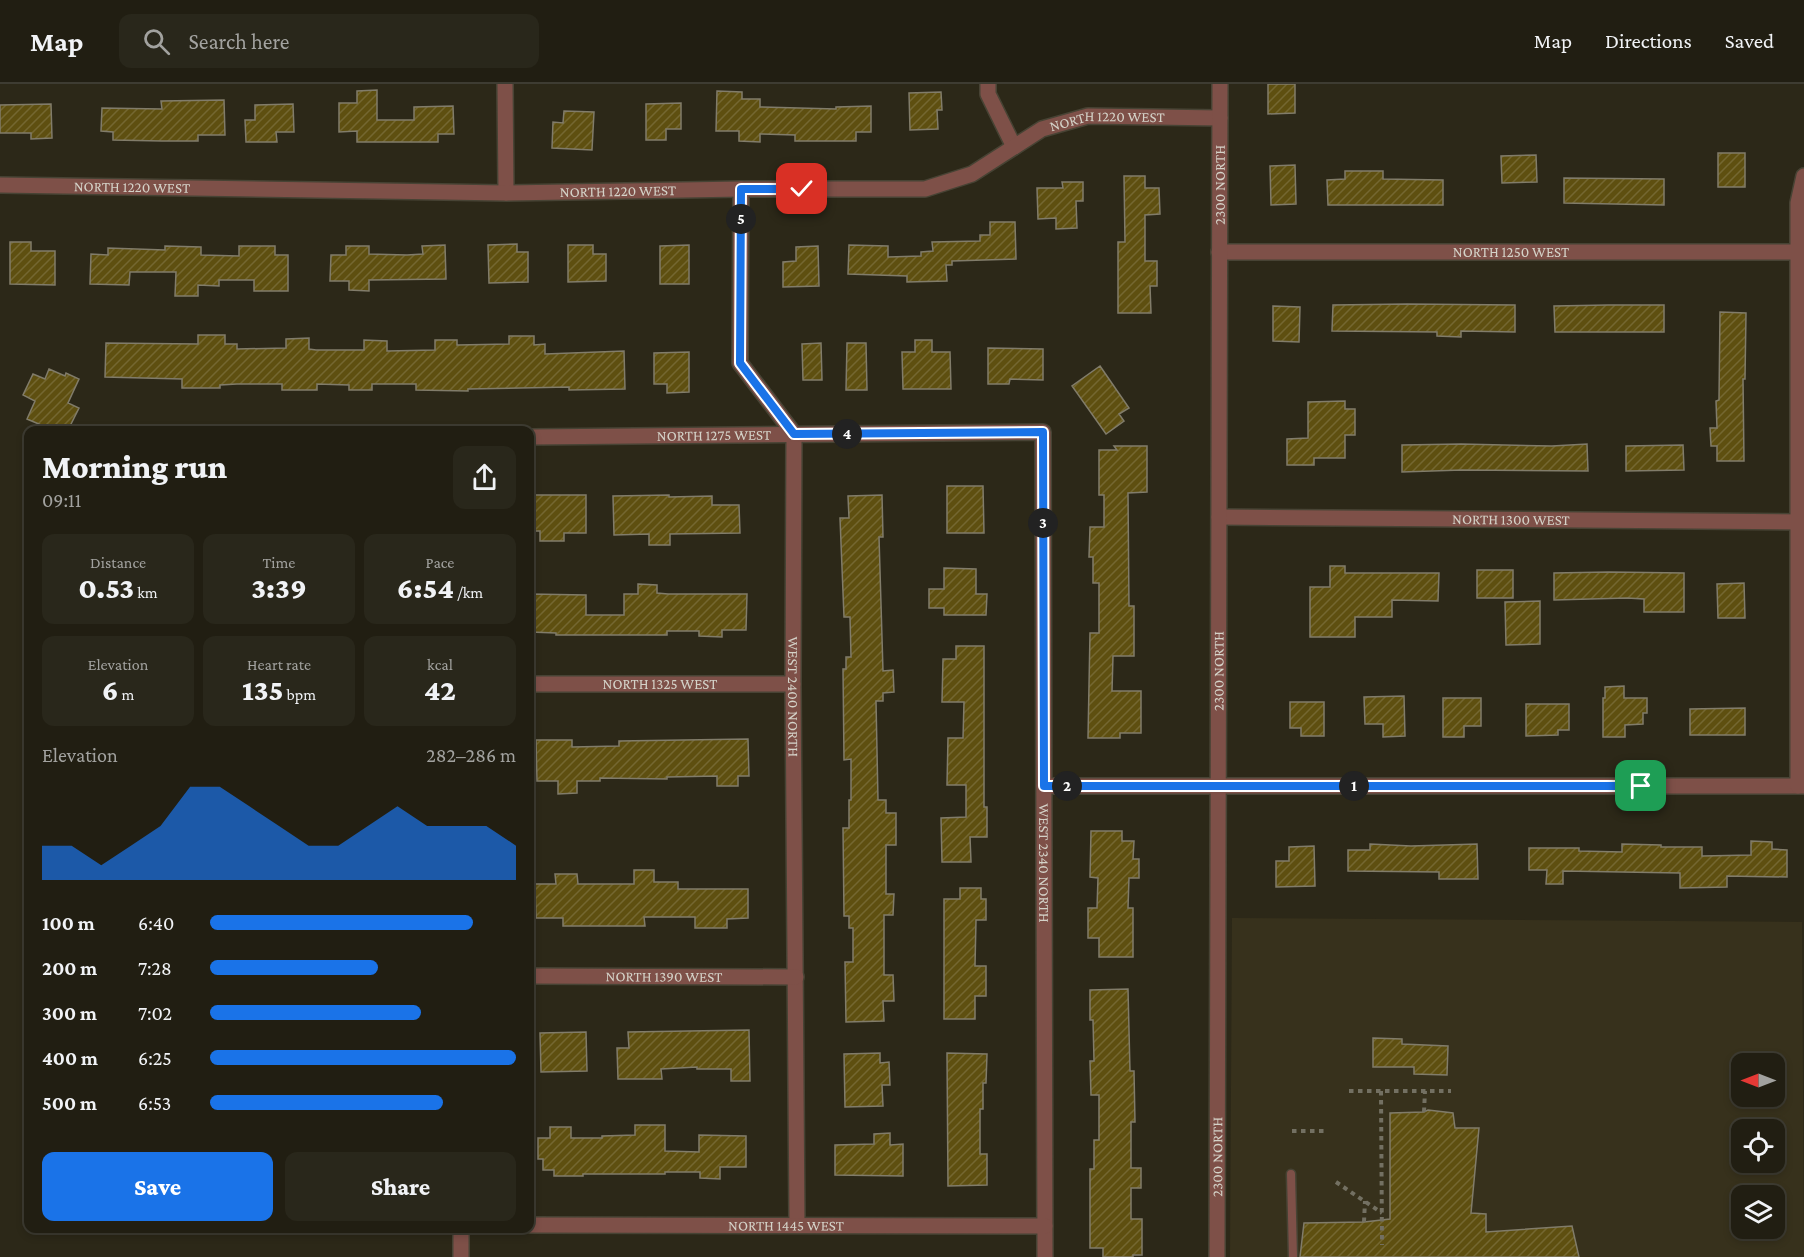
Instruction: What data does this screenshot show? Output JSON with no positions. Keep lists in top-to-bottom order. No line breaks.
{"streets":{"street":["NORTH 1220 WEST","2300 NORTH","NORTH 1250 WEST","NORTH 1275 WEST","NORTH 1300 WEST","NORTH 1325 WEST","WEST 2400 NORTH","WEST 2340 NORTH","NORTH 1390 WEST","NORTH 1445 WEST"]},"crossings":[["NORTH 1220 WEST","2300 NORTH"],["2300 NORTH","NORTH 1250 WEST"],["2300 NORTH","NORTH 1300 WEST"],["NORTH 1275 WEST","WEST 2400 NORTH"],["NORTH 1275 WEST","WEST 2340 NORTH"],["NORTH 1325 WEST","WEST 2400 NORTH"],["WEST 2400 NORTH","NORTH 1390 WEST"],["WEST 2400 NORTH","NORTH 1445 WEST"],["WEST 2340 NORTH","NORTH 1445 WEST"]],"north":"left","page":{"header":"Map","search":"Search here","nav":["Map","Directions","Saved"],"pins":["5","4","3","1","2"],"heading":["Morning run","09:11"],"stats":[["Distance","0.53 km"],["Time","3:39"],["Pace","6:54 /km"],["Elevation","6 m"],["Heart rate","135 bpm"],["kcal","42"]],"chart":["Elevation","282–286 m"],"list":[{"name":"100 m","note":"6:40"},{"name":"200 m","note":"7:28"},{"name":"300 m","note":"7:02"},{"name":"400 m","note":"6:25"},{"name":"500 m","note":"6:53"}],"buttons":["Save","Share"]}}
